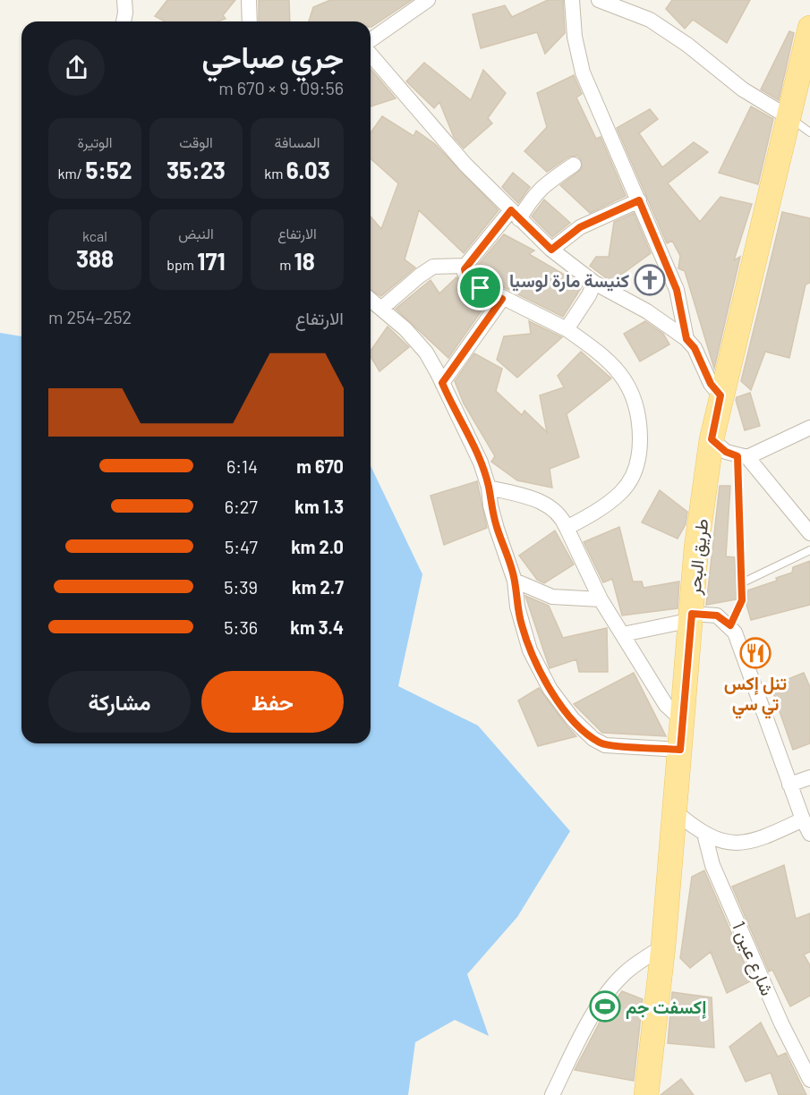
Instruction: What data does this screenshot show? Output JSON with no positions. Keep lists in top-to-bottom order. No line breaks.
{"streets":{"main road":["طريق البحر"],"street":["شارع عين 1"]},"places":{"church":["كنيسة مارة لوسيا"],"restaurant":["تنل إكس تي سي"],"sports":["إكسفت جم"]},"page":{"heading":["جري صباحي","09:56 · 9 × 670 m"],"stats":[["المسافة","6.03 km"],["الوقت","35:23"],["الوتيرة","5:52 /km"],["الارتفاع","18 m"],["النبض","171 bpm"],["kcal","388"]],"chart":["الارتفاع","252–254 m"],"list":[{"name":"670 m","note":"6:14"},{"name":"1.3 km","note":"6:27"},{"name":"2.0 km","note":"5:47"},{"name":"2.7 km","note":"5:39"},{"name":"3.4 km","note":"5:36"}],"buttons":["حفظ","مشاركة"]}}
